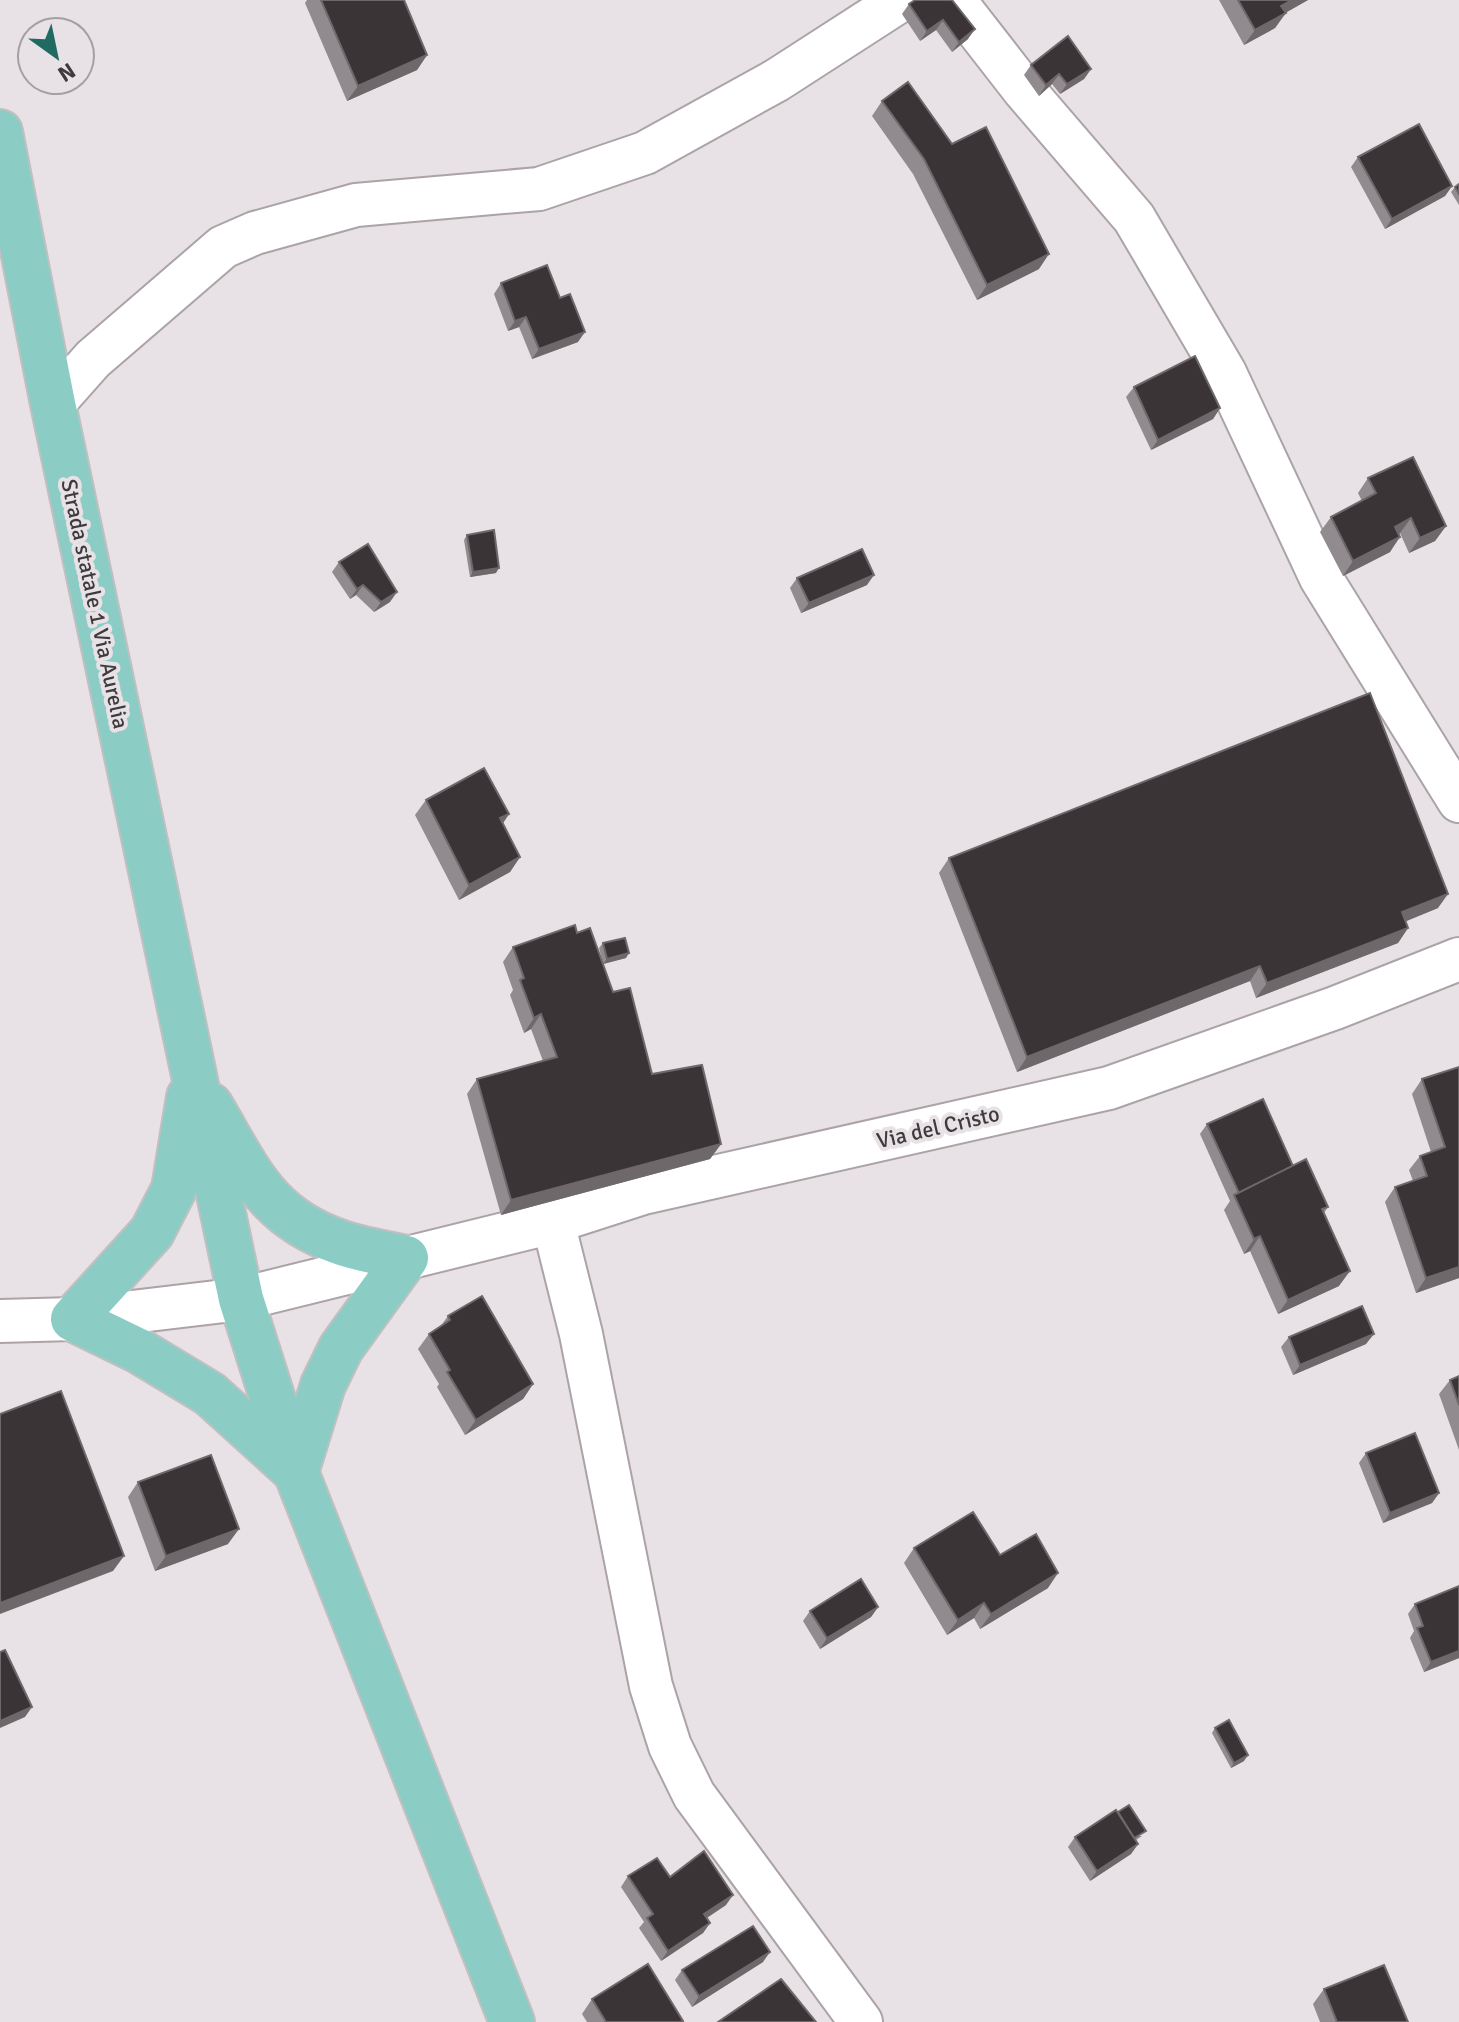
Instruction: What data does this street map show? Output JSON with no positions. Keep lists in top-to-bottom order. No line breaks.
{"streets":{"main road":["Strada statale 1 Via Aurelia"],"street":["Via del Cristo"]},"crossings":[["Strada statale 1 Via Aurelia","Via del Cristo"]],"north":"bottom right"}
